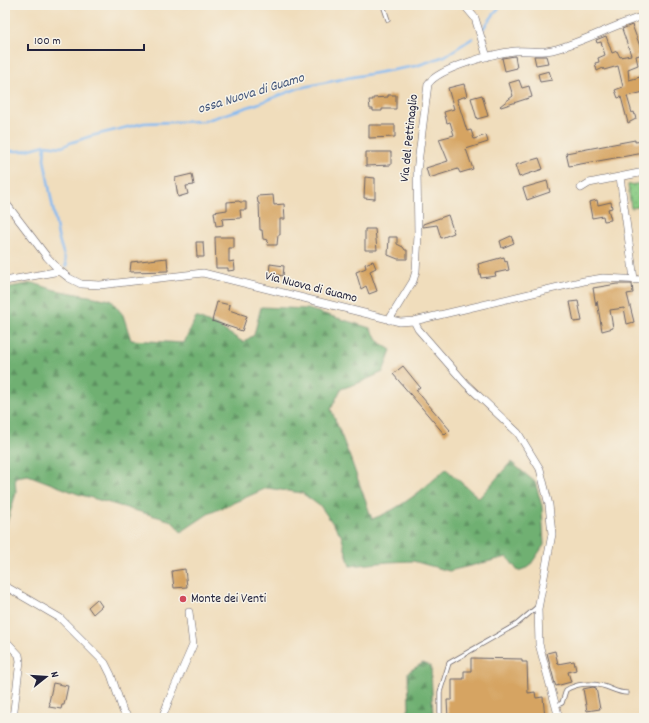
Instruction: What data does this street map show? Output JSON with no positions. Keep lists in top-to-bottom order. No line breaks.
{"streets":{"street":["Via del Pettinaglio","Via Nuova di Guamo"]},"crossings":[["Via del Pettinaglio","Via Nuova di Guamo"]],"water":["ossa Nuova di Guamo"],"places":["Monte dei Venti"],"scale_bar":"100 m","north":"right"}
